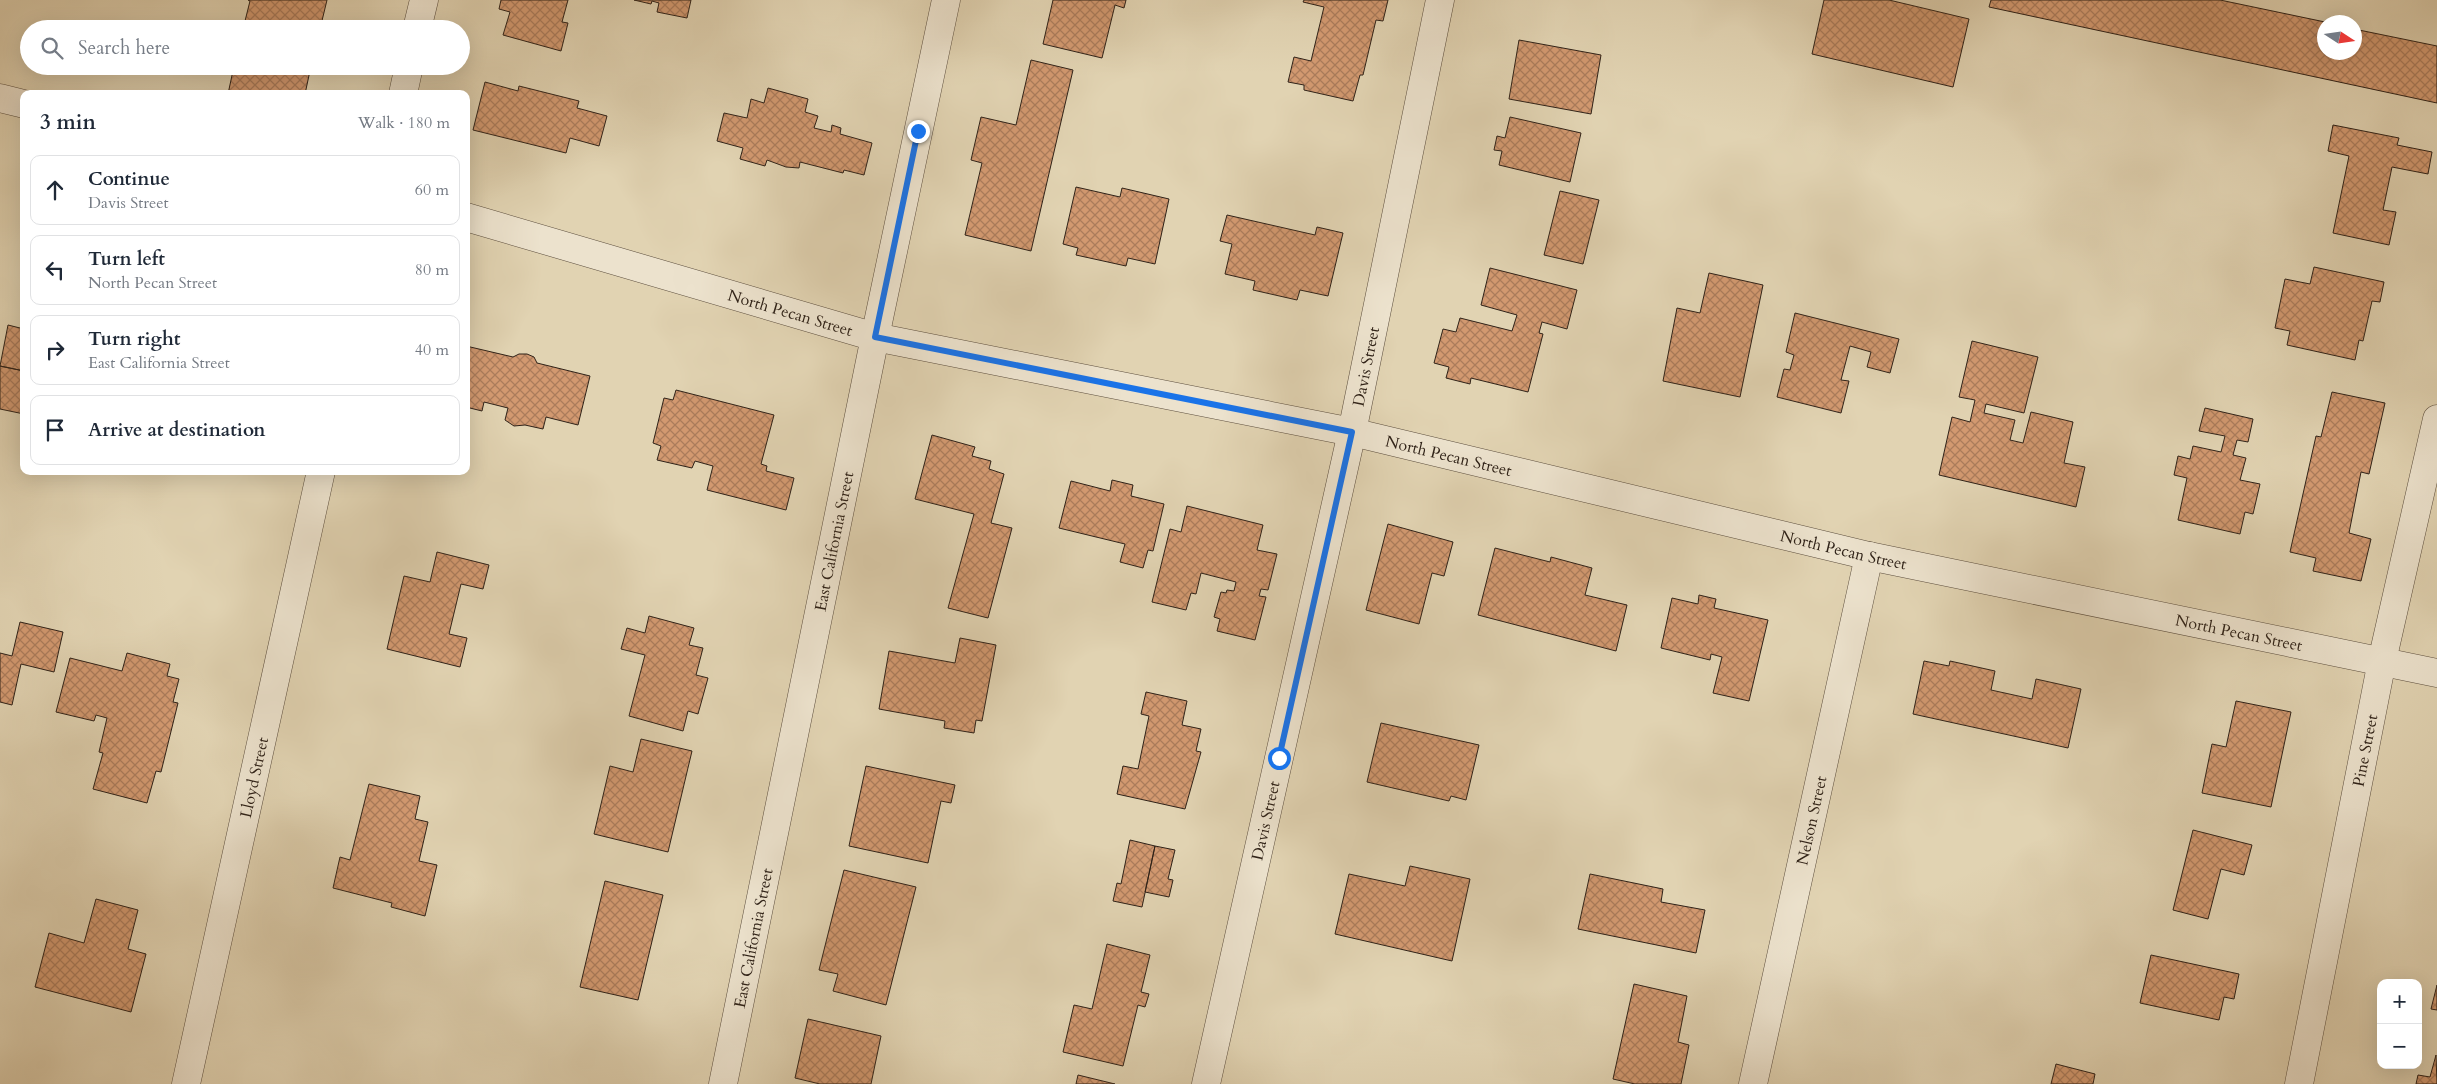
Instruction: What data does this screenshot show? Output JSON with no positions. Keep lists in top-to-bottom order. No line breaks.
{"streets":{"street":["North Pecan Street","Davis Street","East California Street","Pine Street","Lloyd Street","Nelson Street"]},"crossings":[["North Pecan Street","Davis Street"],["North Pecan Street","East California Street"],["North Pecan Street","Pine Street"],["North Pecan Street","Nelson Street"]],"north":"right","page":{"search":"Search here","heading":["3 min","Walk · 180 m"],"list":[["Continue","Davis Street","60 m"],["Turn left","North Pecan Street","80 m"],["Turn right","East California Street","40 m"],"Arrive at destination"],"map_buttons":["+","−"]}}
